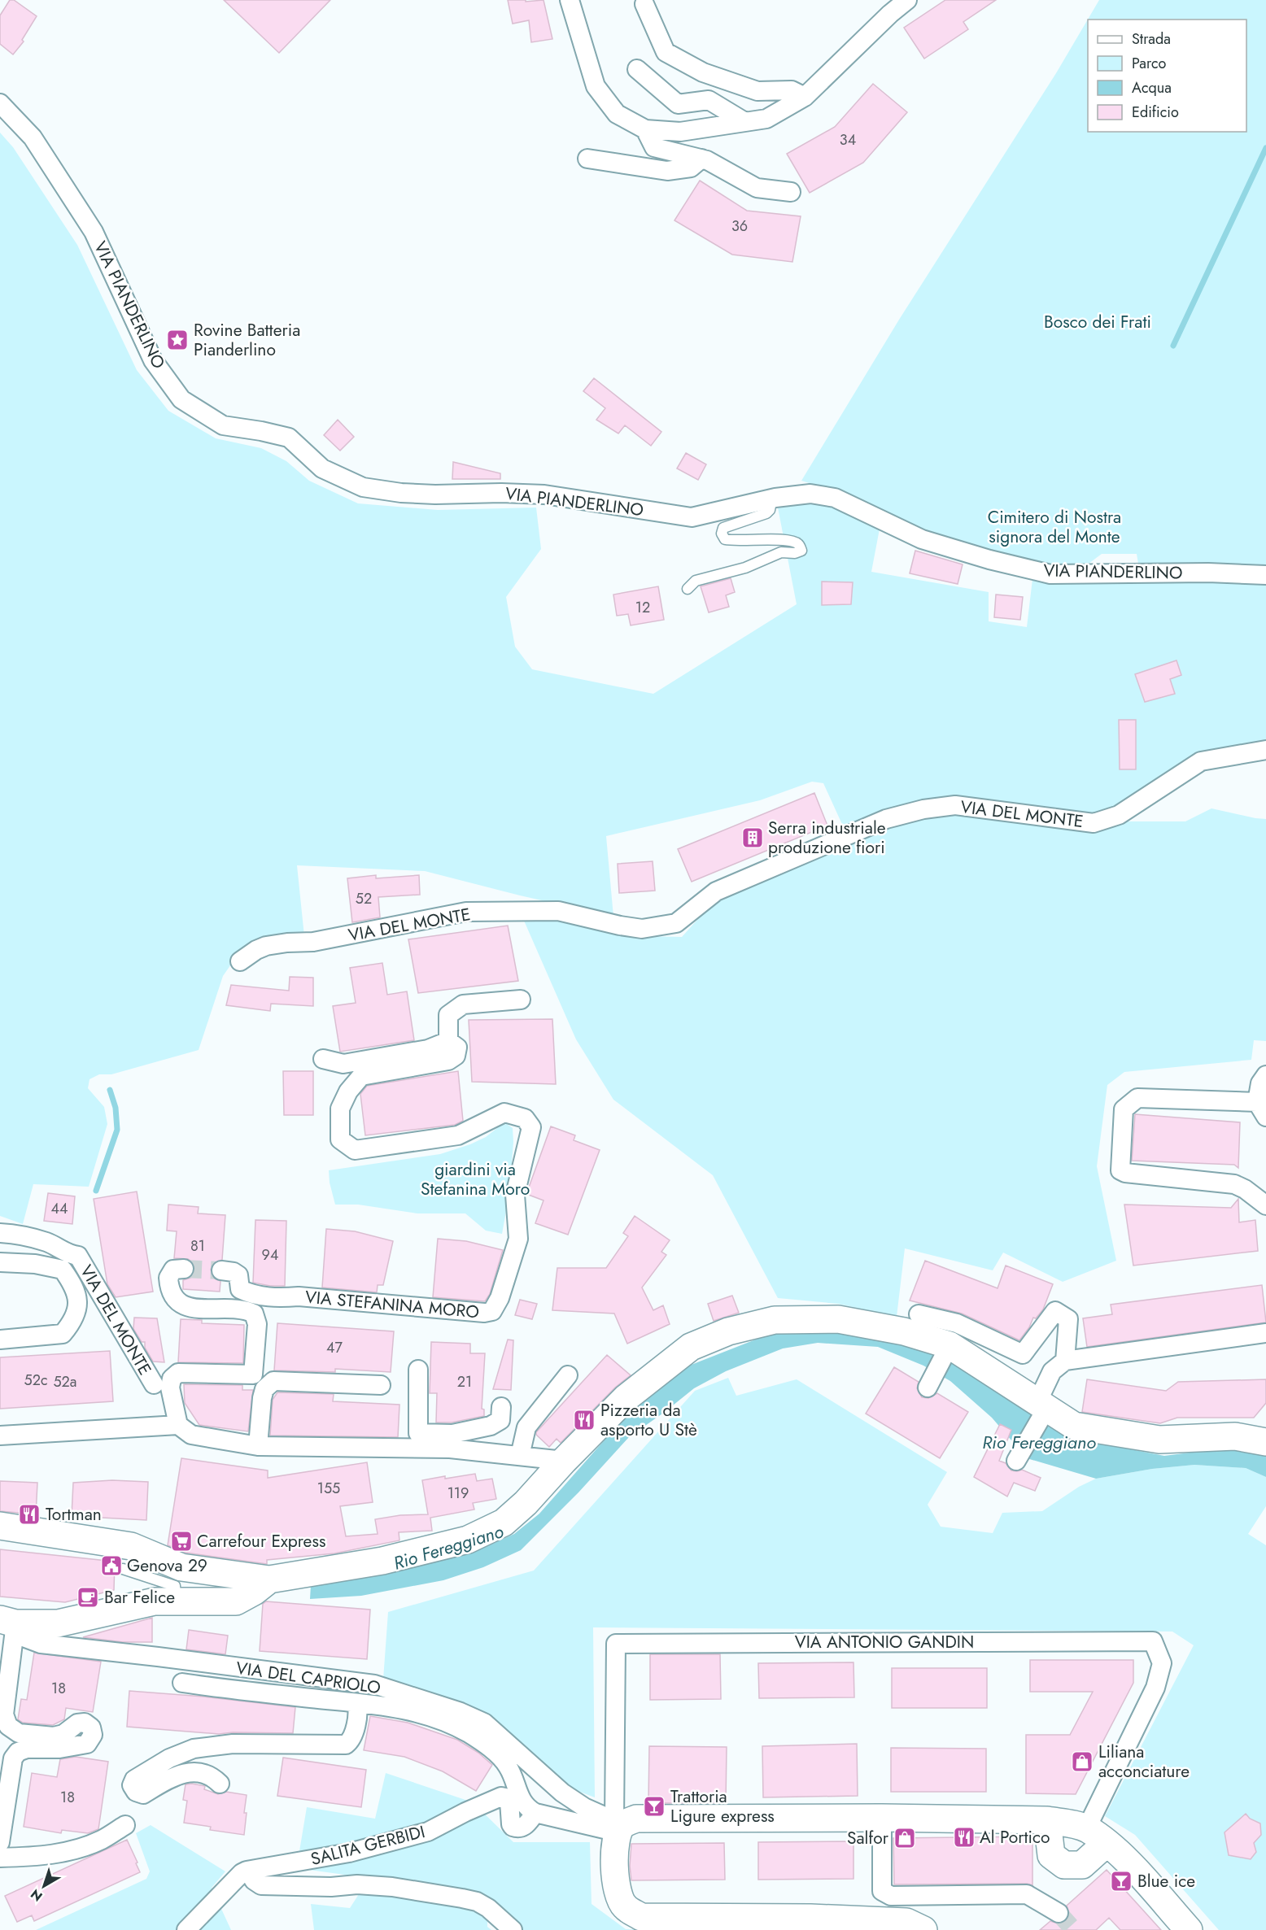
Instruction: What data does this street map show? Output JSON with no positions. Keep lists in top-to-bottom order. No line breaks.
{"streets":{"street":["VIA PIANDERLINO","VIA DEL MONTE","VIA STEFANINA MORO","VIA ANTONIO GANDIN","VIA DEL CAPRIOLO","SALITA GERBIDI"]},"crossings":[["VIA ANTONIO GANDIN","VIA DEL CAPRIOLO"],["VIA DEL CAPRIOLO","SALITA GERBIDI"]],"water":["Rio Fereggiano"],"parks":["Bosco dei Frati","Cimitero di Nostra signora del Monte","giardini via Stefanina Moro"],"places":{"place":["Rovine Batteria Pianderlino"],"building":["Serra industriale produzione fiori"],"restaurant":["Pizzeria da asporto U Stè","Tortman","Al Portico"],"supermarket":["Carrefour Express"],"public building":["Genova 29"],"cafe":["Bar Felice"],"shop":["Liliana acconciature","Salfor"],"bar":["Trattoria Ligure express","Blue ice"]},"house_numbers":["34","36","12","52","44","81","94","47","52c","52a","21","155","119","18","18"],"legend":["Strada","Parco","Acqua","Edificio"],"north":"bottom left"}
